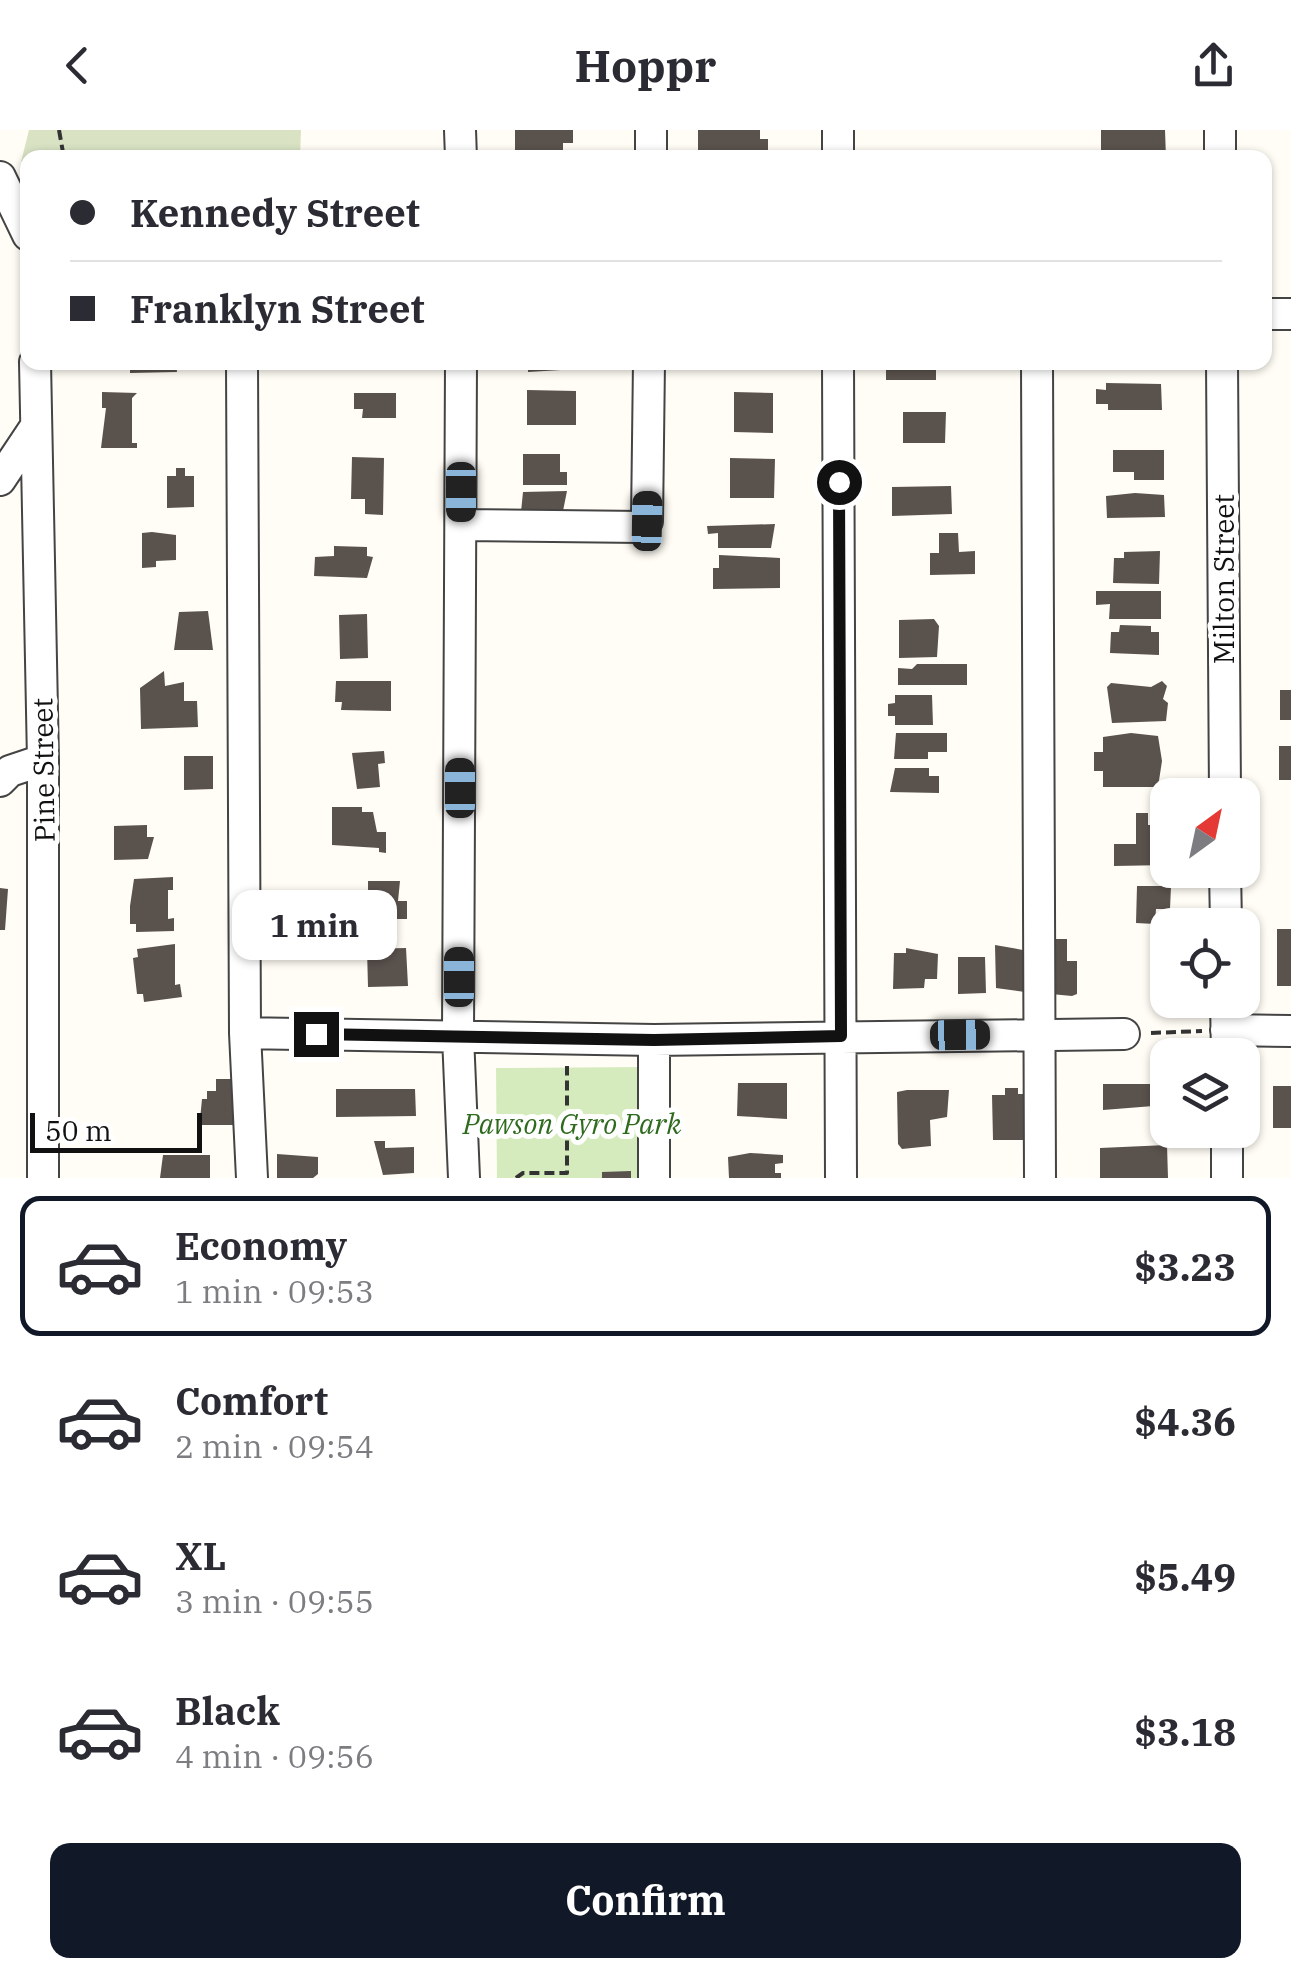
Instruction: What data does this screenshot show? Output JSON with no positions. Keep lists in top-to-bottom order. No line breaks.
{"streets":{"street":["Milton Street","Pine Street"]},"parks":["Pawson Gyro Park"],"scale_bar":"50 m","north":"top right","page":{"header":"Hoppr","banner":["Kennedy Street","Franklyn Street"],"bubble":"1 min","scale":"50 m","list":[{"name":"Economy","note":"1 min · 09:53","value":"$3.23"},{"name":"Comfort","note":"2 min · 09:54","value":"$4.36"},{"name":"XL","note":"3 min · 09:55","value":"$5.49"},{"name":"Black","note":"4 min · 09:56","value":"$3.18"}],"buttons":"Confirm"}}
